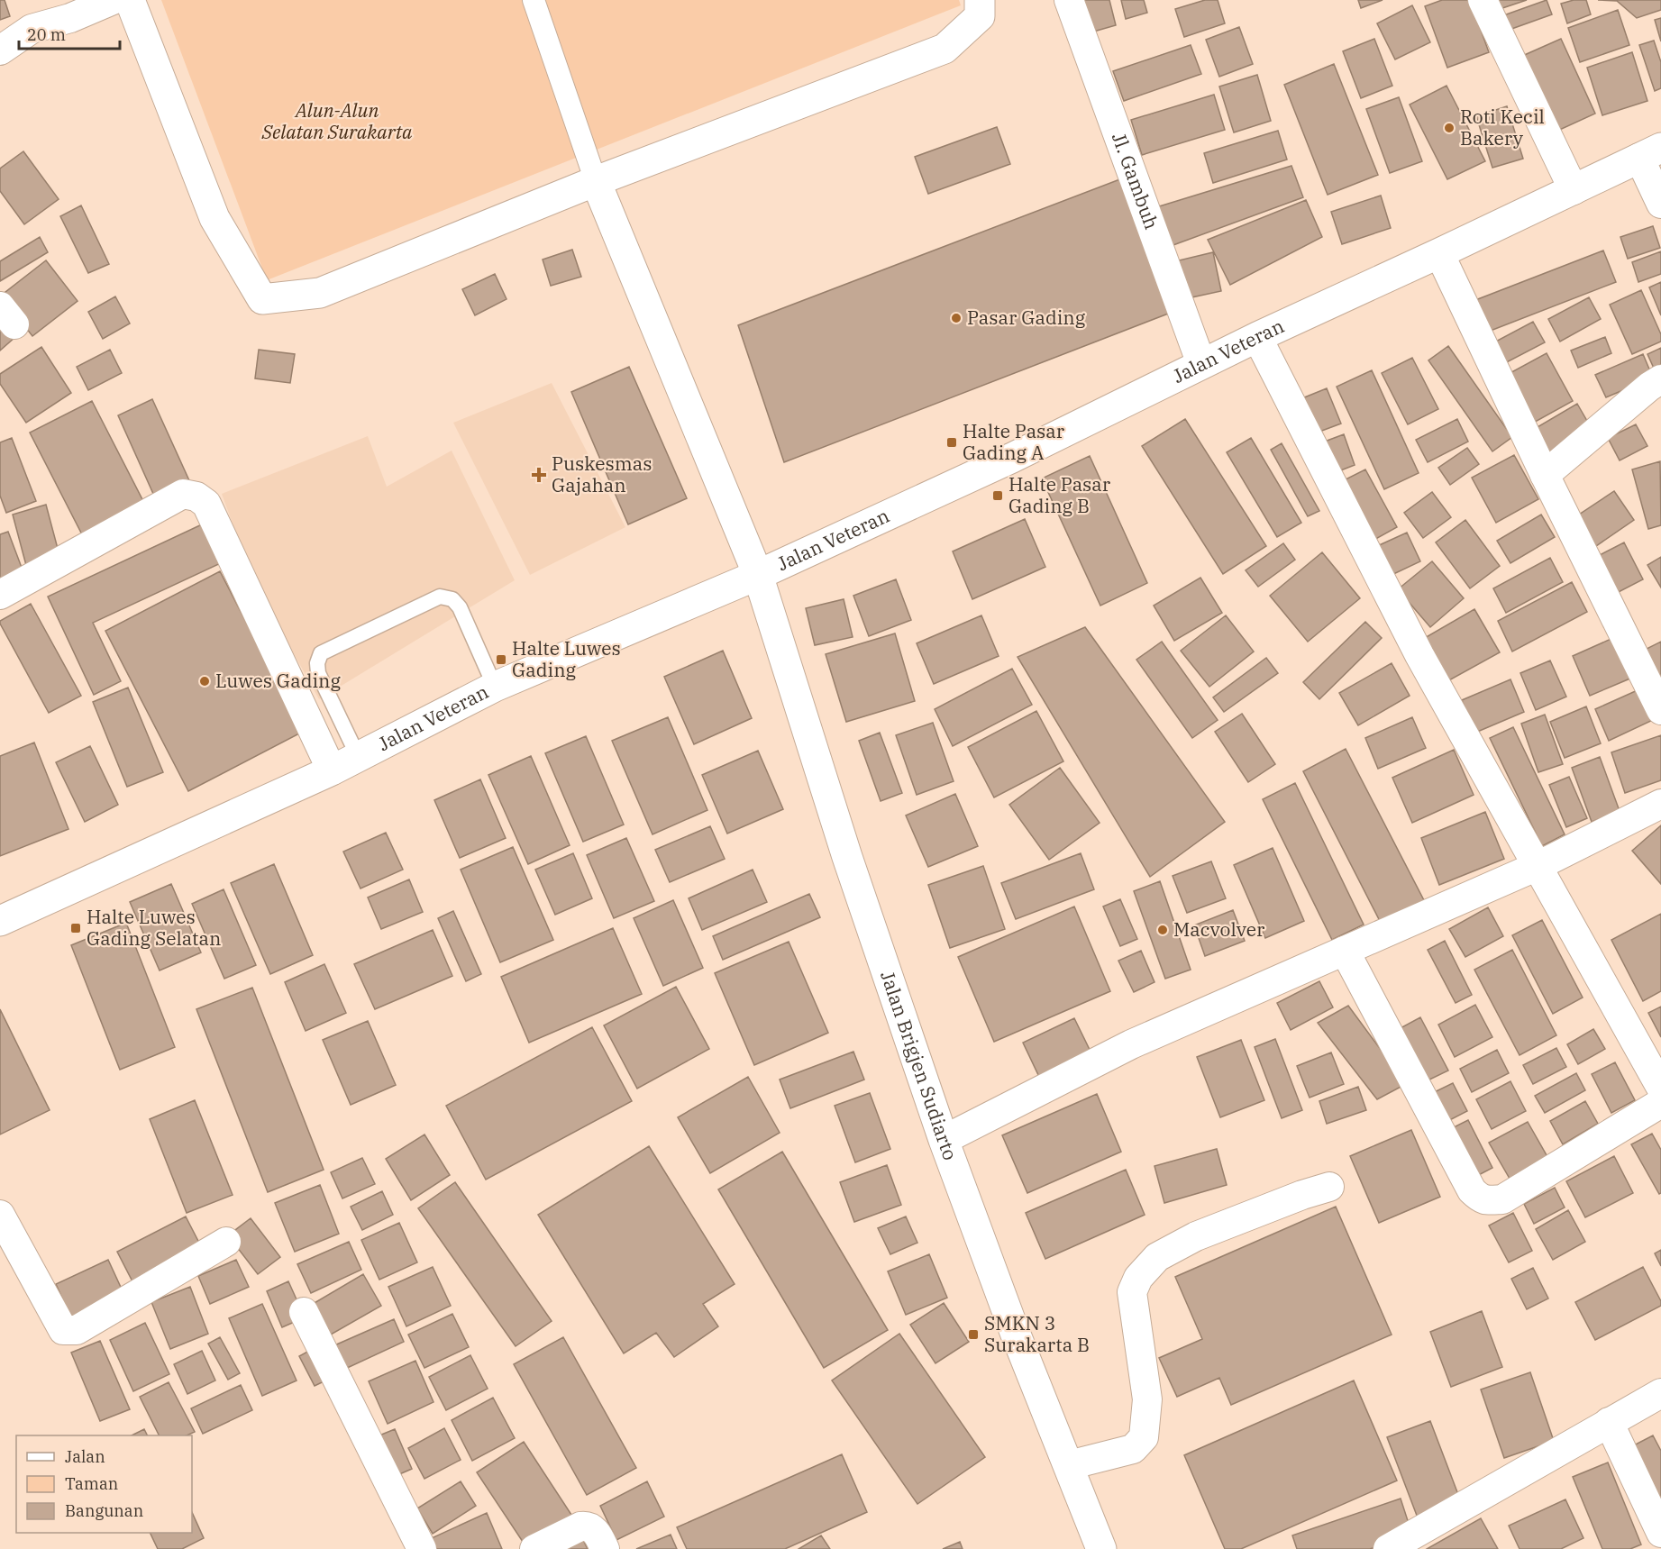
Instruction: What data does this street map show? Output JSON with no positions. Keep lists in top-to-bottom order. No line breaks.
{"streets":{"main road":["Jalan Veteran","Jalan Brigjen Sudiarto"],"street":["Jl. Gambuh"]},"crossings":[["Jl. Gambuh","Jalan Veteran"],["Jalan Veteran","Jalan Brigjen Sudiarto"]],"parks":["Alun-Alun Selatan Surakarta"],"places":{"other":["Roti Kecil Bakery","Pasar Gading","Luwes Gading","Macvolver"],"transit":["Halte Pasar Gading A","Halte Pasar Gading B","Halte Luwes Gading","Halte Luwes Gading Selatan","SMKN 3 Surakarta B"],"health":["Puskesmas Gajahan"]},"legend":["Jalan","Taman","Bangunan"],"scale_bar":"20 m"}
